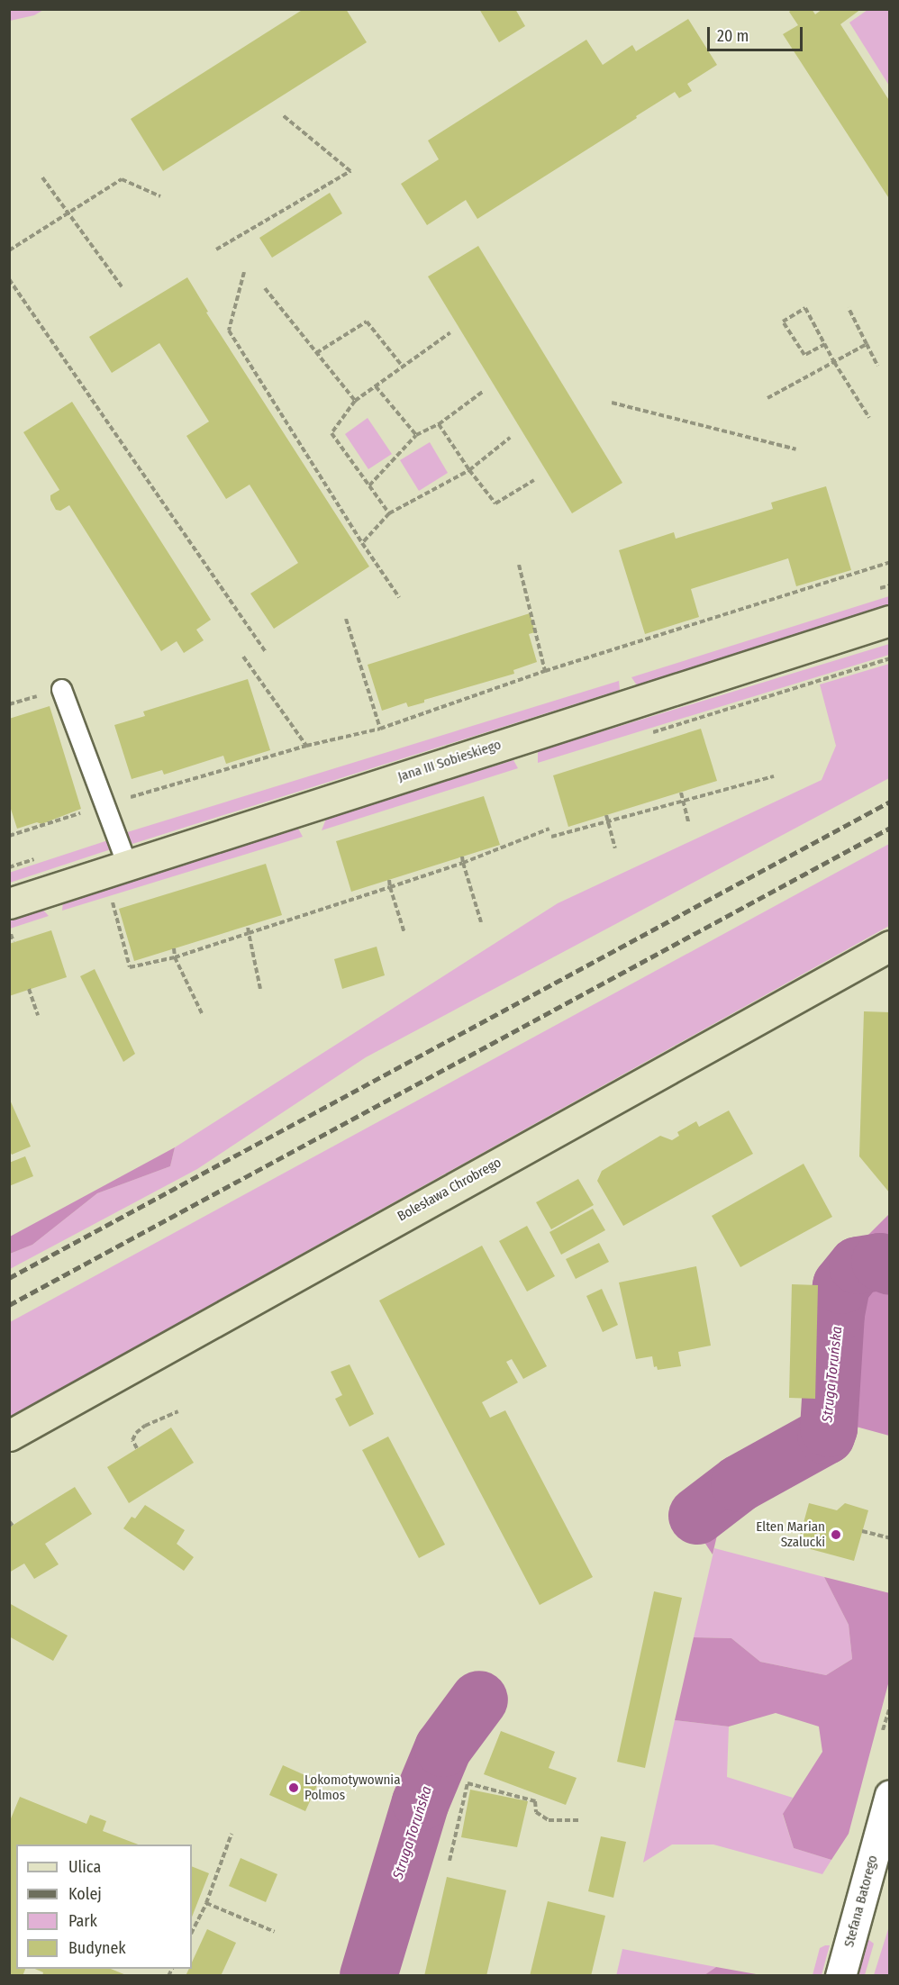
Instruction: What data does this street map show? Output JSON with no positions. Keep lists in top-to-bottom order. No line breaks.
{"streets":{"street":["Jana III Sobieskiego","Bolesława Chrobrego","Stefana Batorego"]},"water":["Struga Toruńska"],"places":["Elten Marian Szalucki","Lokomotywownia Polmos"],"legend":["Ulica","Kolej","Park","Budynek"],"scale_bar":"20 m"}
